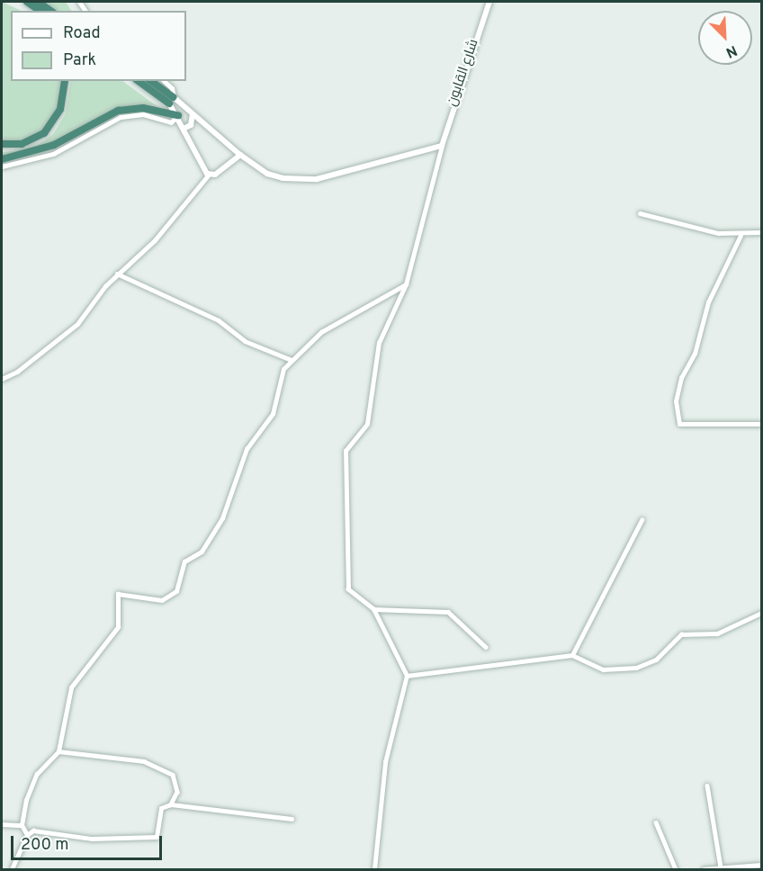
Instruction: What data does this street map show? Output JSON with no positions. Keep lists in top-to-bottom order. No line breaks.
{"streets":{"main road":["شارع القابون"]},"legend":["Road","Park"],"scale_bar":"200 m","north":"bottom right"}
